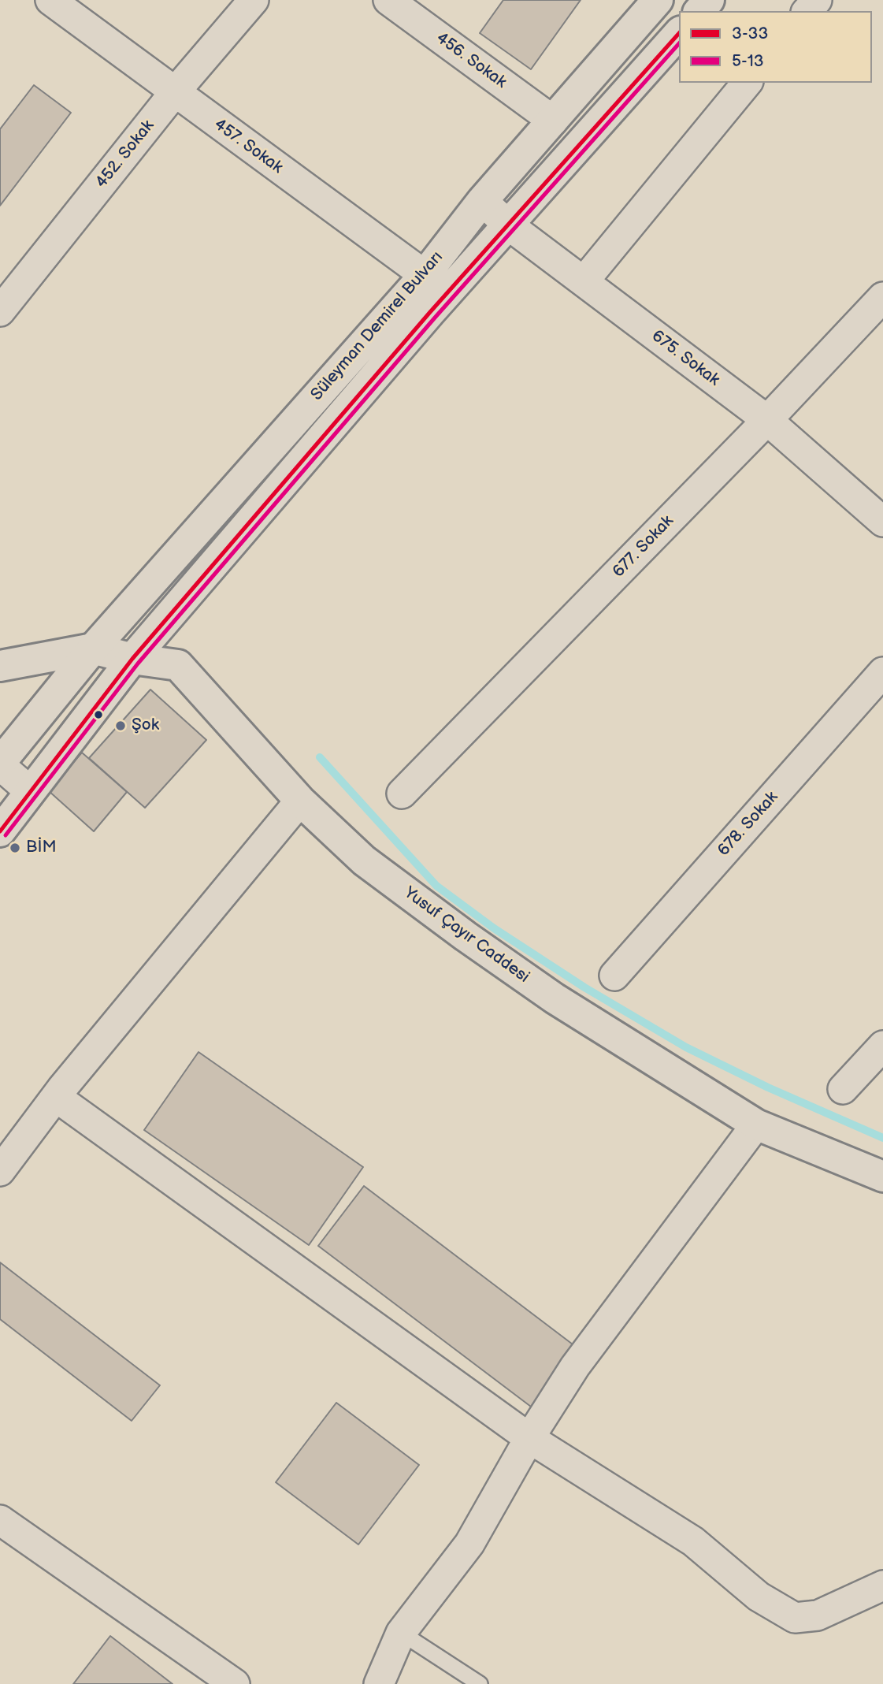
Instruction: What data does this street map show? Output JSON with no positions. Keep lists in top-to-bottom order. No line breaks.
{"streets":{"main road":["Süleyman Demirel Bulvarı","Yusuf Çayır Caddesi"],"street":["456. Sokak","457. Sokak","452. Sokak","675. Sokak","677. Sokak","678. Sokak"]},"crossings":[["456. Sokak","Süleyman Demirel Bulvarı"],["457. Sokak","452. Sokak"],["457. Sokak","Süleyman Demirel Bulvarı"],["Süleyman Demirel Bulvarı","675. Sokak"],["Süleyman Demirel Bulvarı","Yusuf Çayır Caddesi"],["675. Sokak","677. Sokak"]],"places":["Şok","BİM"],"lines":["transit line 3-33","transit line 5-13"],"legend":["3-33","5-13"]}
